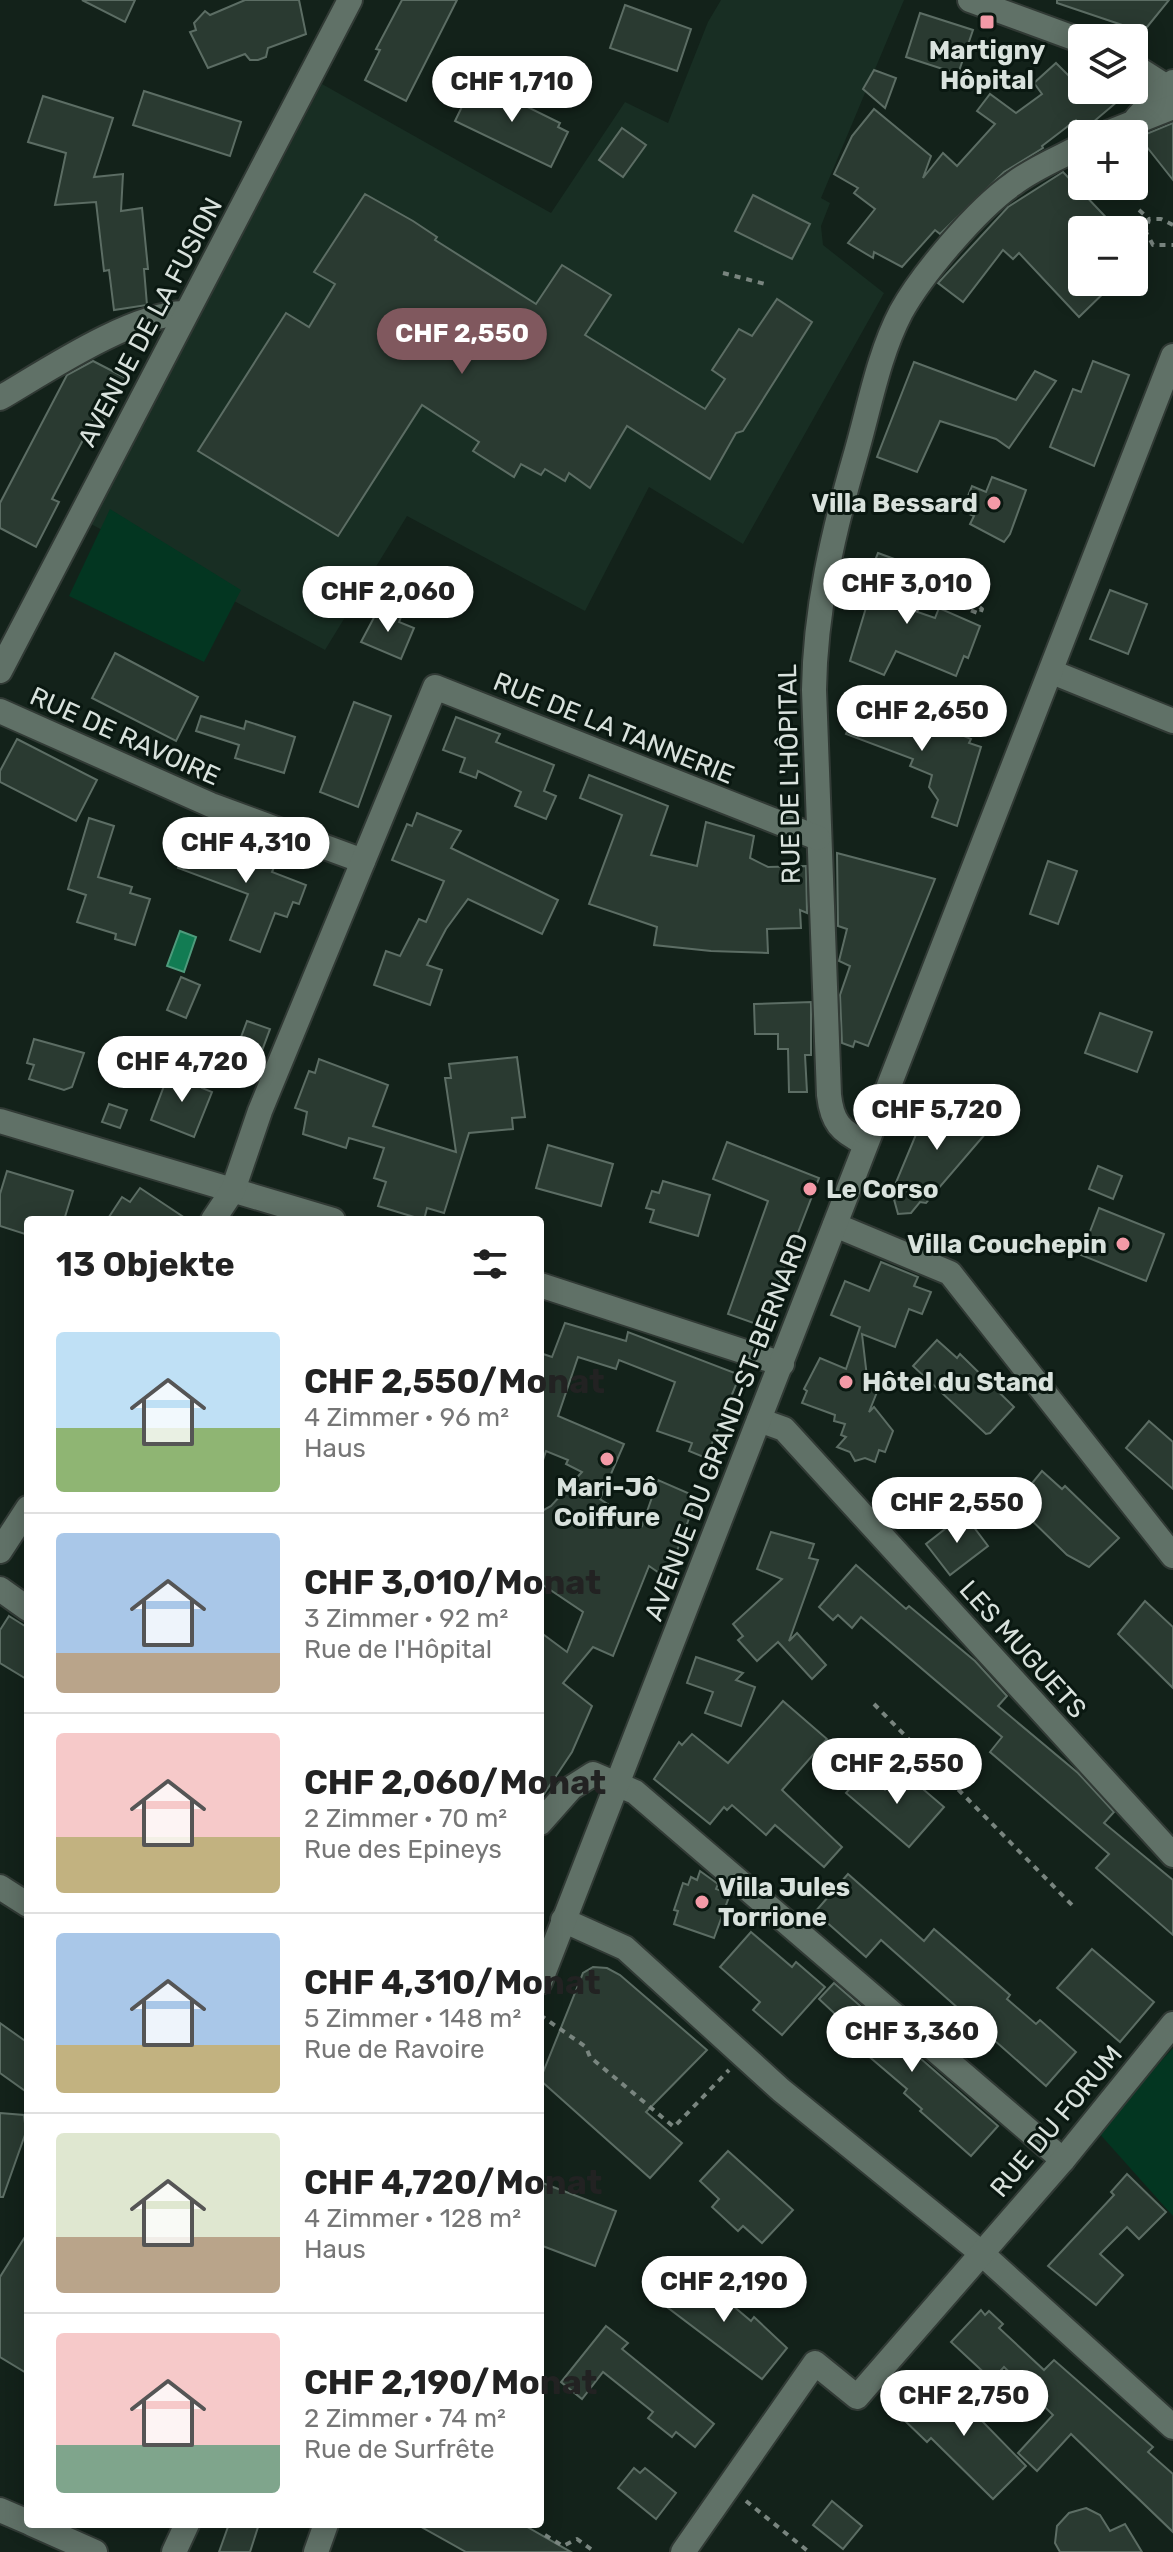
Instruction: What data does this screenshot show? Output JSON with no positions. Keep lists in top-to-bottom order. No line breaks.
{"streets":{"street":["AVENUE DE LA FUSION","RUE DE LA TANNERIE","RUE DE RAVOIRE","RUE DE L'HÔPITAL","AVENUE DU GRAND-ST-BERNARD","LES MUGUETS","RUE DU FORUM"]},"crossings":[["RUE DE LA TANNERIE","RUE DE RAVOIRE"],["RUE DE LA TANNERIE","RUE DE L'HÔPITAL"],["RUE DE L'HÔPITAL","AVENUE DU GRAND-ST-BERNARD"],["AVENUE DU GRAND-ST-BERNARD","LES MUGUETS"]],"places":{"transit":["Martigny Hôpital"],"other":["Villa Bessard","Le Corso","Villa Couchepin","Hôtel du Stand","Mari-Jô Coiffure","Villa Jules Torrione"]},"page":{"map_buttons":["+","−"],"price":["CHF 1,710","CHF 2,550","CHF 3,010","CHF 2,060","CHF 2,650","CHF 4,310","CHF 4,720","CHF 5,720","CHF 2,550","CHF 2,550","CHF 3,360","CHF 2,190","CHF 2,750"],"heading":"13 Objekte","list":[{"name":"CHF 2,550/Monat","note":"4 Zimmer · 96 m² · Haus"},{"name":"CHF 3,010/Monat","note":"3 Zimmer · 92 m² · Rue de l'Hôpital"},{"name":"CHF 2,060/Monat","note":"2 Zimmer · 70 m² · Rue des Epineys"},{"name":"CHF 4,310/Monat","note":"5 Zimmer · 148 m² · Rue de Ravoire"},{"name":"CHF 4,720/Monat","note":"4 Zimmer · 128 m² · Haus"},{"name":"CHF 2,190/Monat","note":"2 Zimmer · 74 m² · Rue de Surfrête"}]}}
